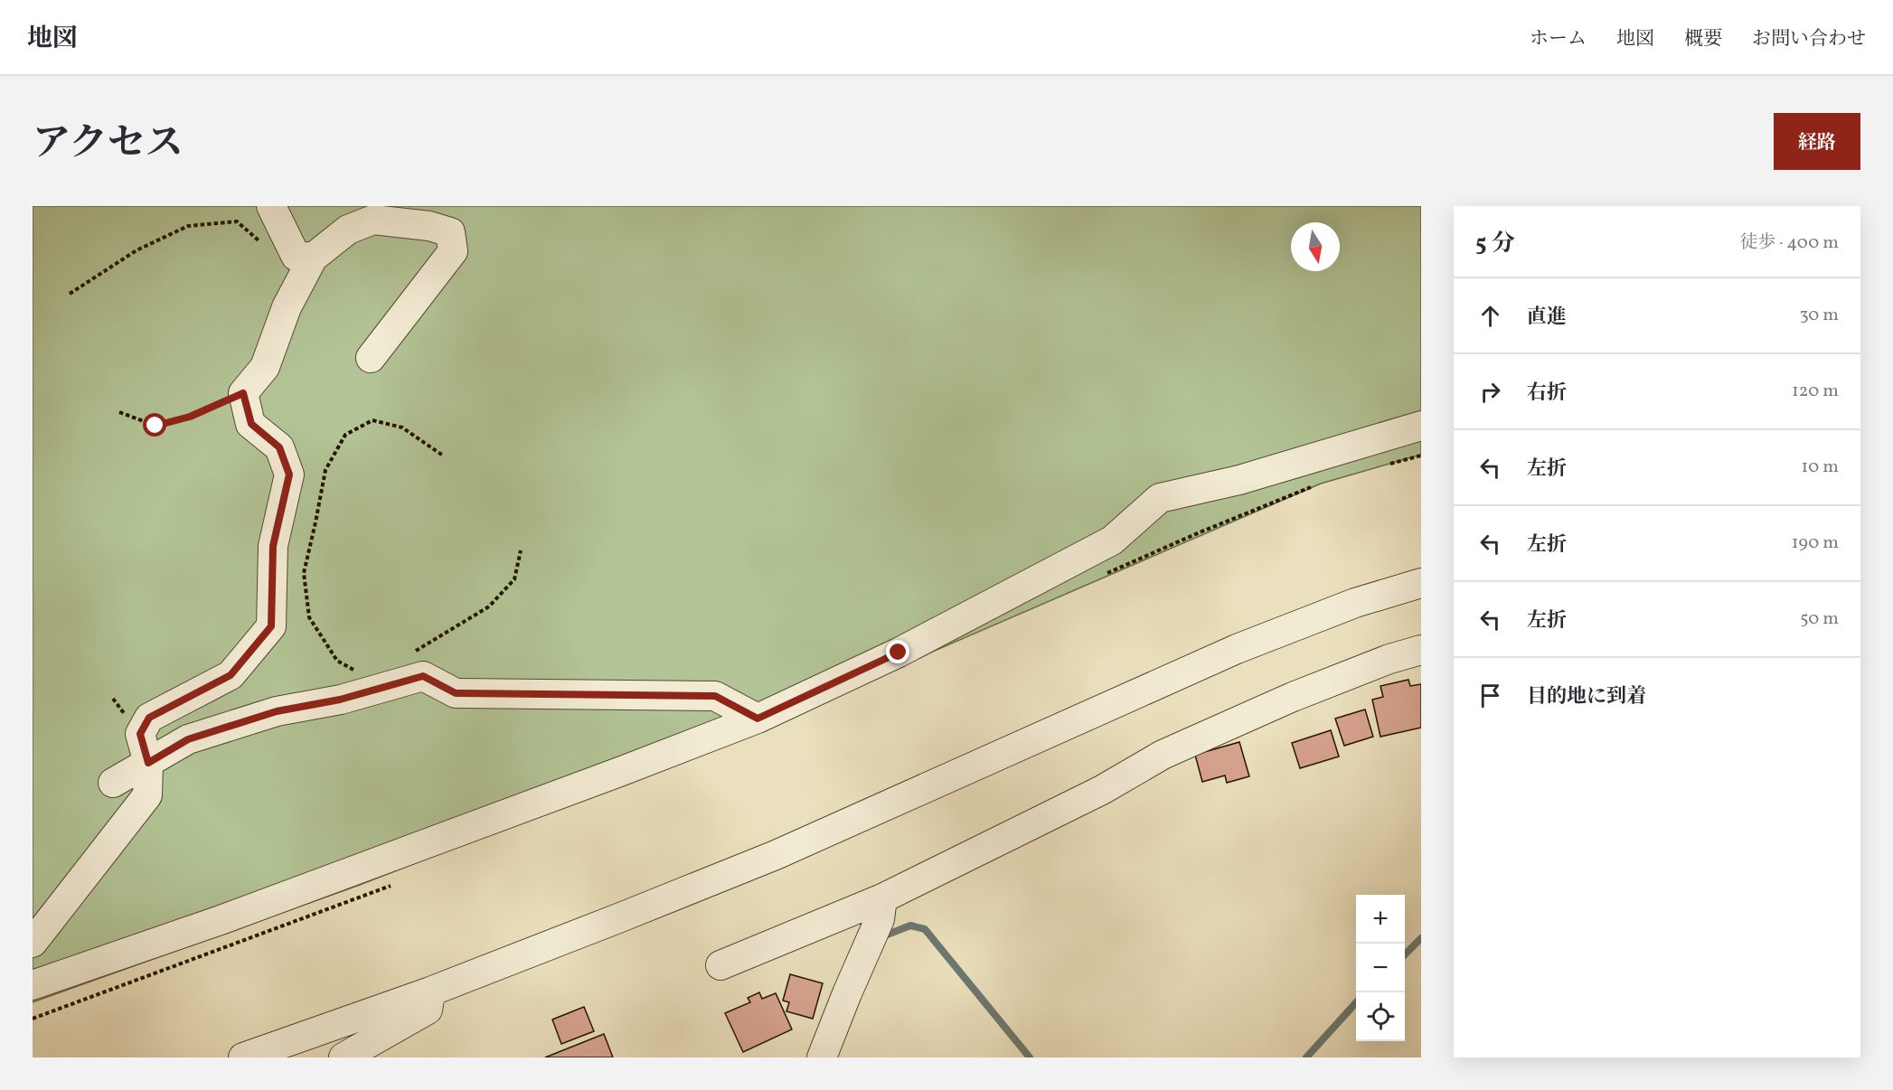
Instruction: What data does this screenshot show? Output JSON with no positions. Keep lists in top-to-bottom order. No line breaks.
{"north":"bottom","page":{"header":"地図","nav":["ホーム","地図","概要","お問い合わせ"],"title":"アクセス","buttons":"経路","heading":["5 分","徒歩 · 400 m"],"list":[["直進","30 m"],["右折","120 m"],["左折","10 m"],["左折","190 m"],["左折","50 m"],"目的地に到着"],"map_buttons":["+","−"]}}
